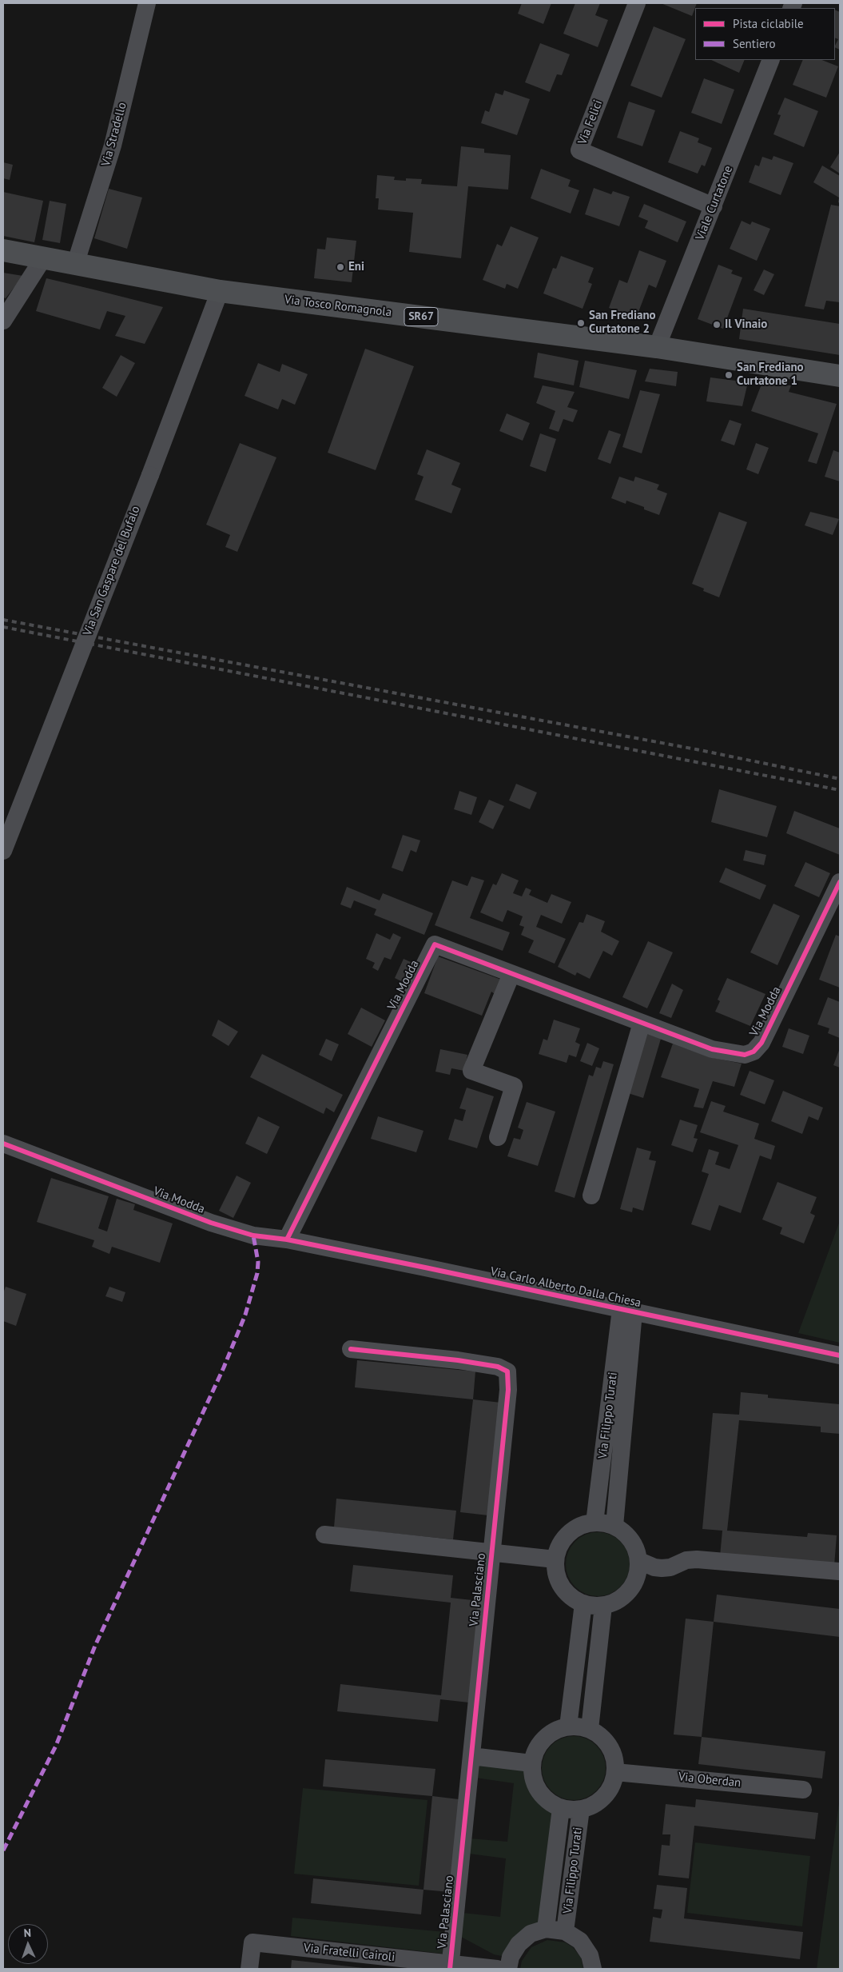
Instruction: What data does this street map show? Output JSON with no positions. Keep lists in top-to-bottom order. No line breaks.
{"streets":{"main road":["Via Tosco Romagnola","SR67"],"street":["Via Felici","Via Stradello","Viale Curtatone","Via San Gaspare del Bufalo","Via Modda","Via Carlo Alberto Dalla Chiesa","Via Filippo Turati","Via Palasciano","Via Oberdan","Via Fratelli Cairoli"]},"crossings":[["Via Felici","Viale Curtatone"],["Via Stradello","Via Tosco Romagnola"],["Viale Curtatone","Via Tosco Romagnola"],["Via Tosco Romagnola","Via San Gaspare del Bufalo"],["Via Modda","Via Carlo Alberto Dalla Chiesa"],["Via Carlo Alberto Dalla Chiesa","Via Filippo Turati"],["Via Filippo Turati","Via Palasciano"],["Via Filippo Turati","Via Oberdan"],["Via Palasciano","Via Fratelli Cairoli"]],"places":["Eni","San Frediano Curtatone 2","Il Vinaio","San Frediano Curtatone 1"],"legend":["Pista ciclabile","Sentiero"],"north":"top"}
